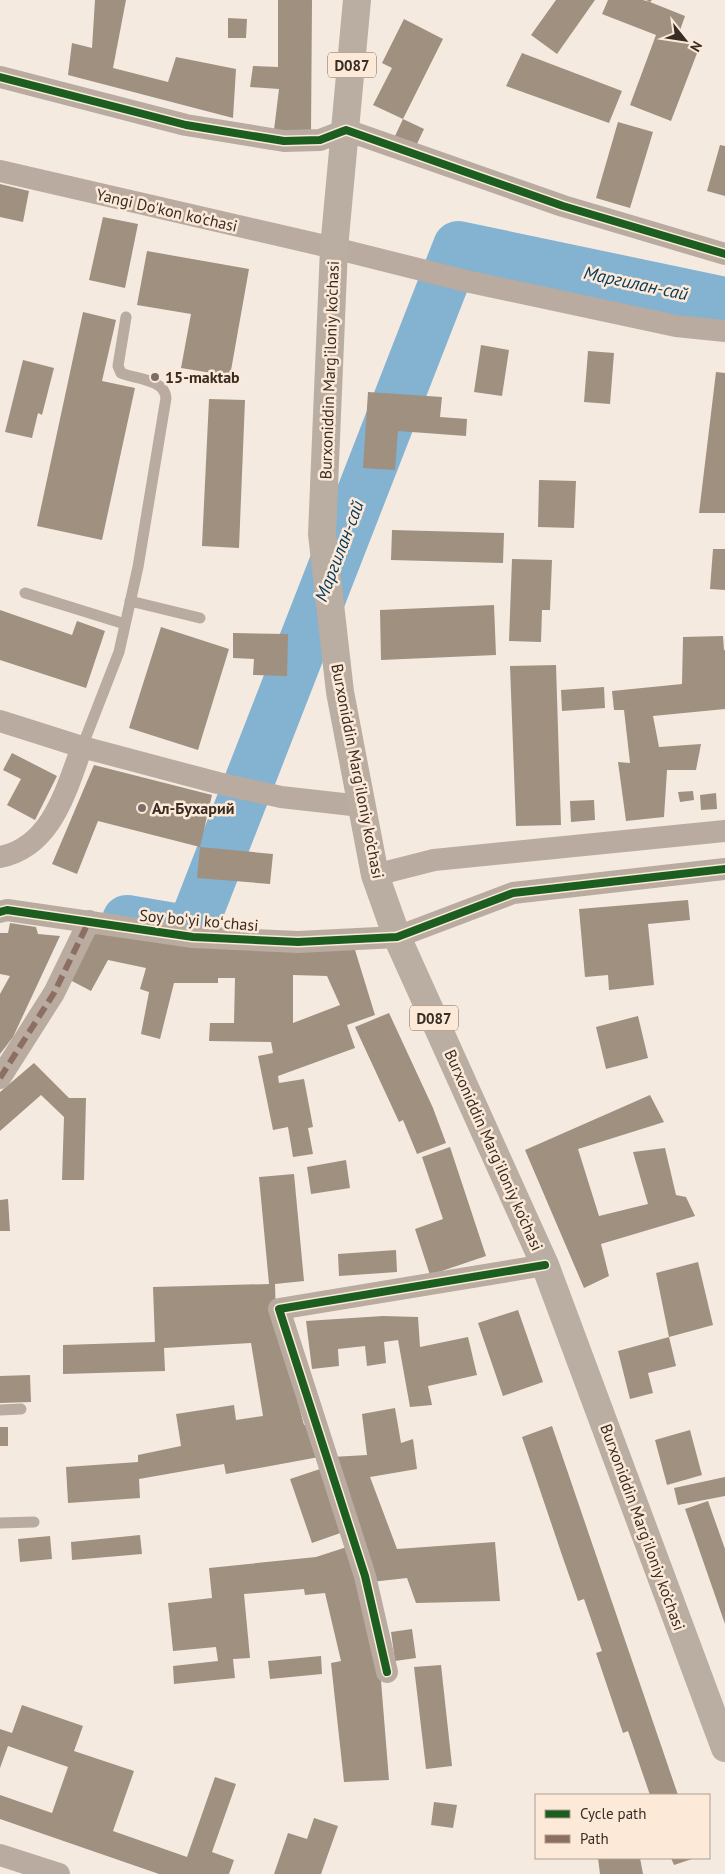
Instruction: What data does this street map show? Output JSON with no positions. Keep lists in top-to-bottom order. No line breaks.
{"streets":{"main road":["D087","Burxoniddin Marg’iloniy ko’chasi"],"street":["Yangi Do'kon ko'chasi","Soy boʻyi koʻchasi"]},"crossings":[["Yangi Do'kon ko'chasi","Burxoniddin Marg’iloniy ko’chasi"],["Burxoniddin Marg’iloniy ko’chasi","Soy boʻyi koʻchasi"]],"water":["Маргилан-сай"],"places":["15-maktab","Ал-Бухарий"],"legend":["Cycle path","Path"],"north":"bottom right"}
